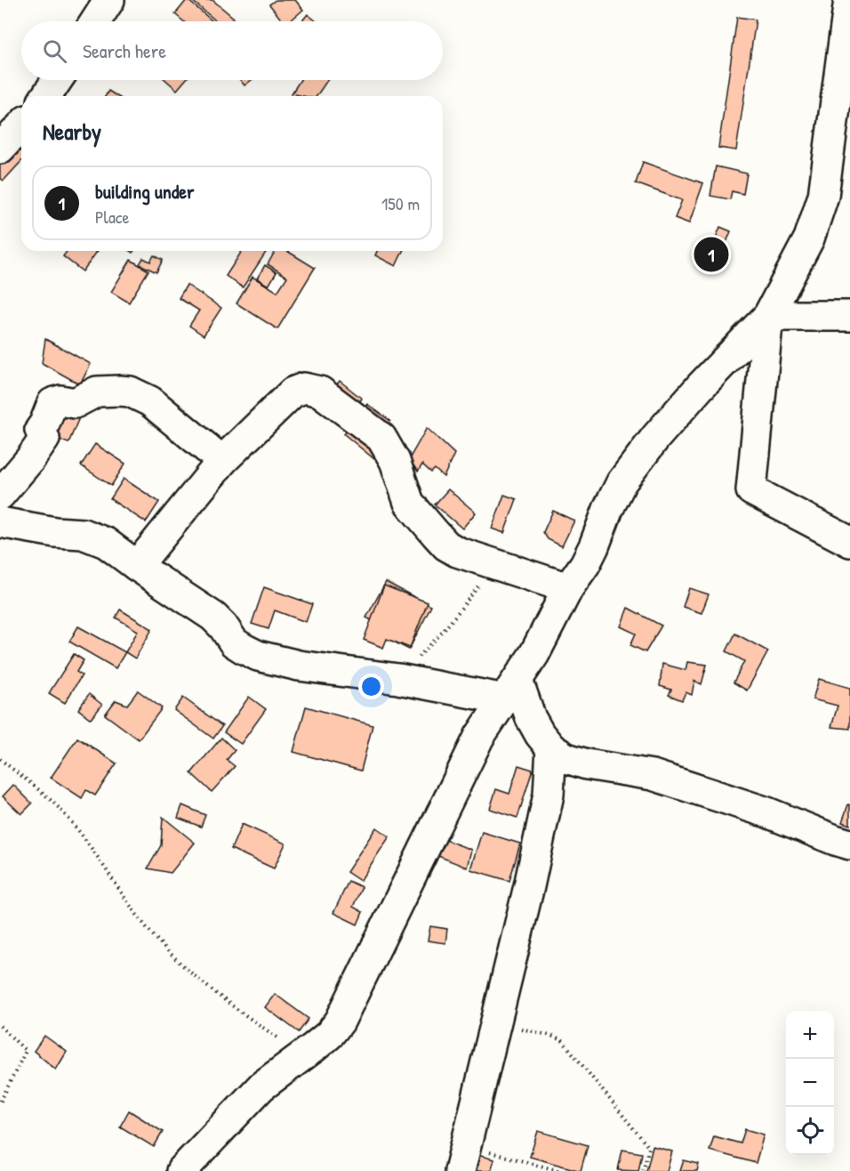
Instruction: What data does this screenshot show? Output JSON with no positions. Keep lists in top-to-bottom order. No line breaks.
{"page":{"search":"Search here","heading":"Nearby","list":[{"mark":"1","name":"building under","note":"Place","value":"150 m"}],"pins":"1","map_buttons":["+","−"]}}
